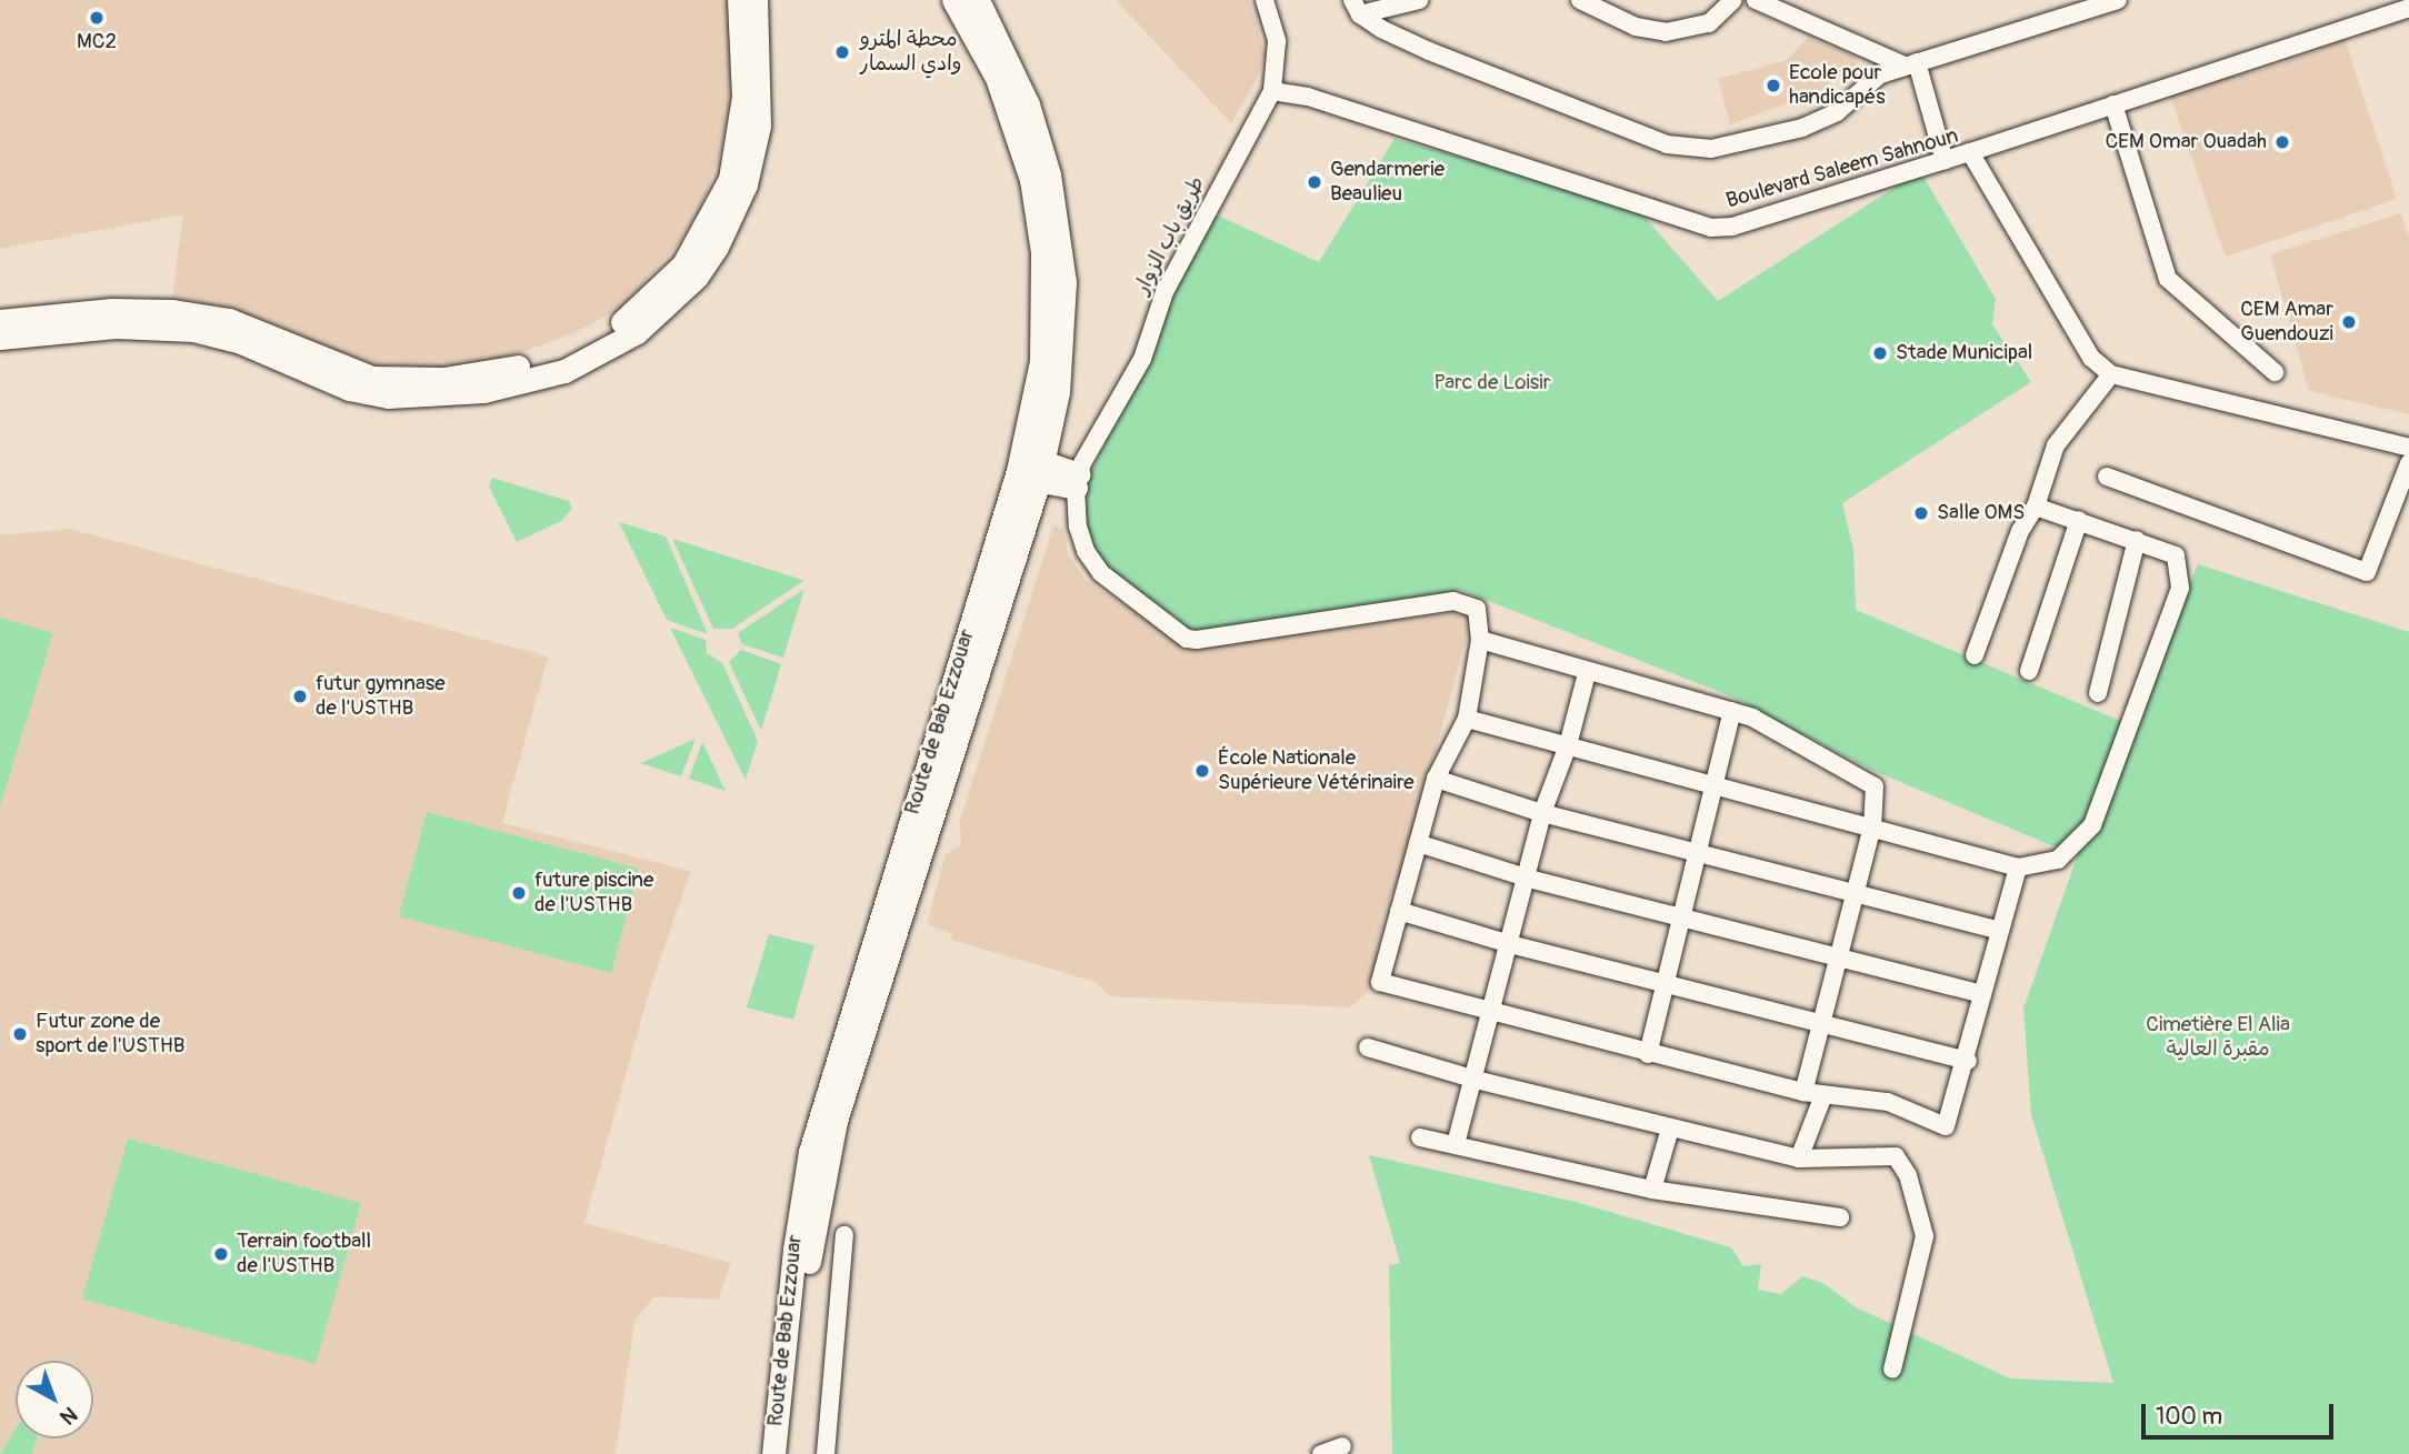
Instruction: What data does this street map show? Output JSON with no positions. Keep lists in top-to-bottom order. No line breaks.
{"streets":{"main road":["Route de Bab Ezzouar"],"street":["Boulevard Saleem Sahnoun","طريق باب الزوار"]},"crossings":[["Boulevard Saleem Sahnoun","طريق باب الزوار"]],"parks":["Parc de Loisir","Cimetière El Alia مقبرة العالية"],"places":["MC2","محطة المترو وادي السمار","Ecole pour handicapés","CEM Omar Ouadah","Gendarmerie Beaulieu","CEM Amar Guendouzi","Stade Municipal","Salle OMS","futur gymnase de l'USTHB","École Nationale Supérieure Vétérinaire","future piscine de l'USTHB","Futur zone de sport de l'USTHB","Terrain football de l'USTHB"],"scale_bar":"100 m","north":"bottom right"}
